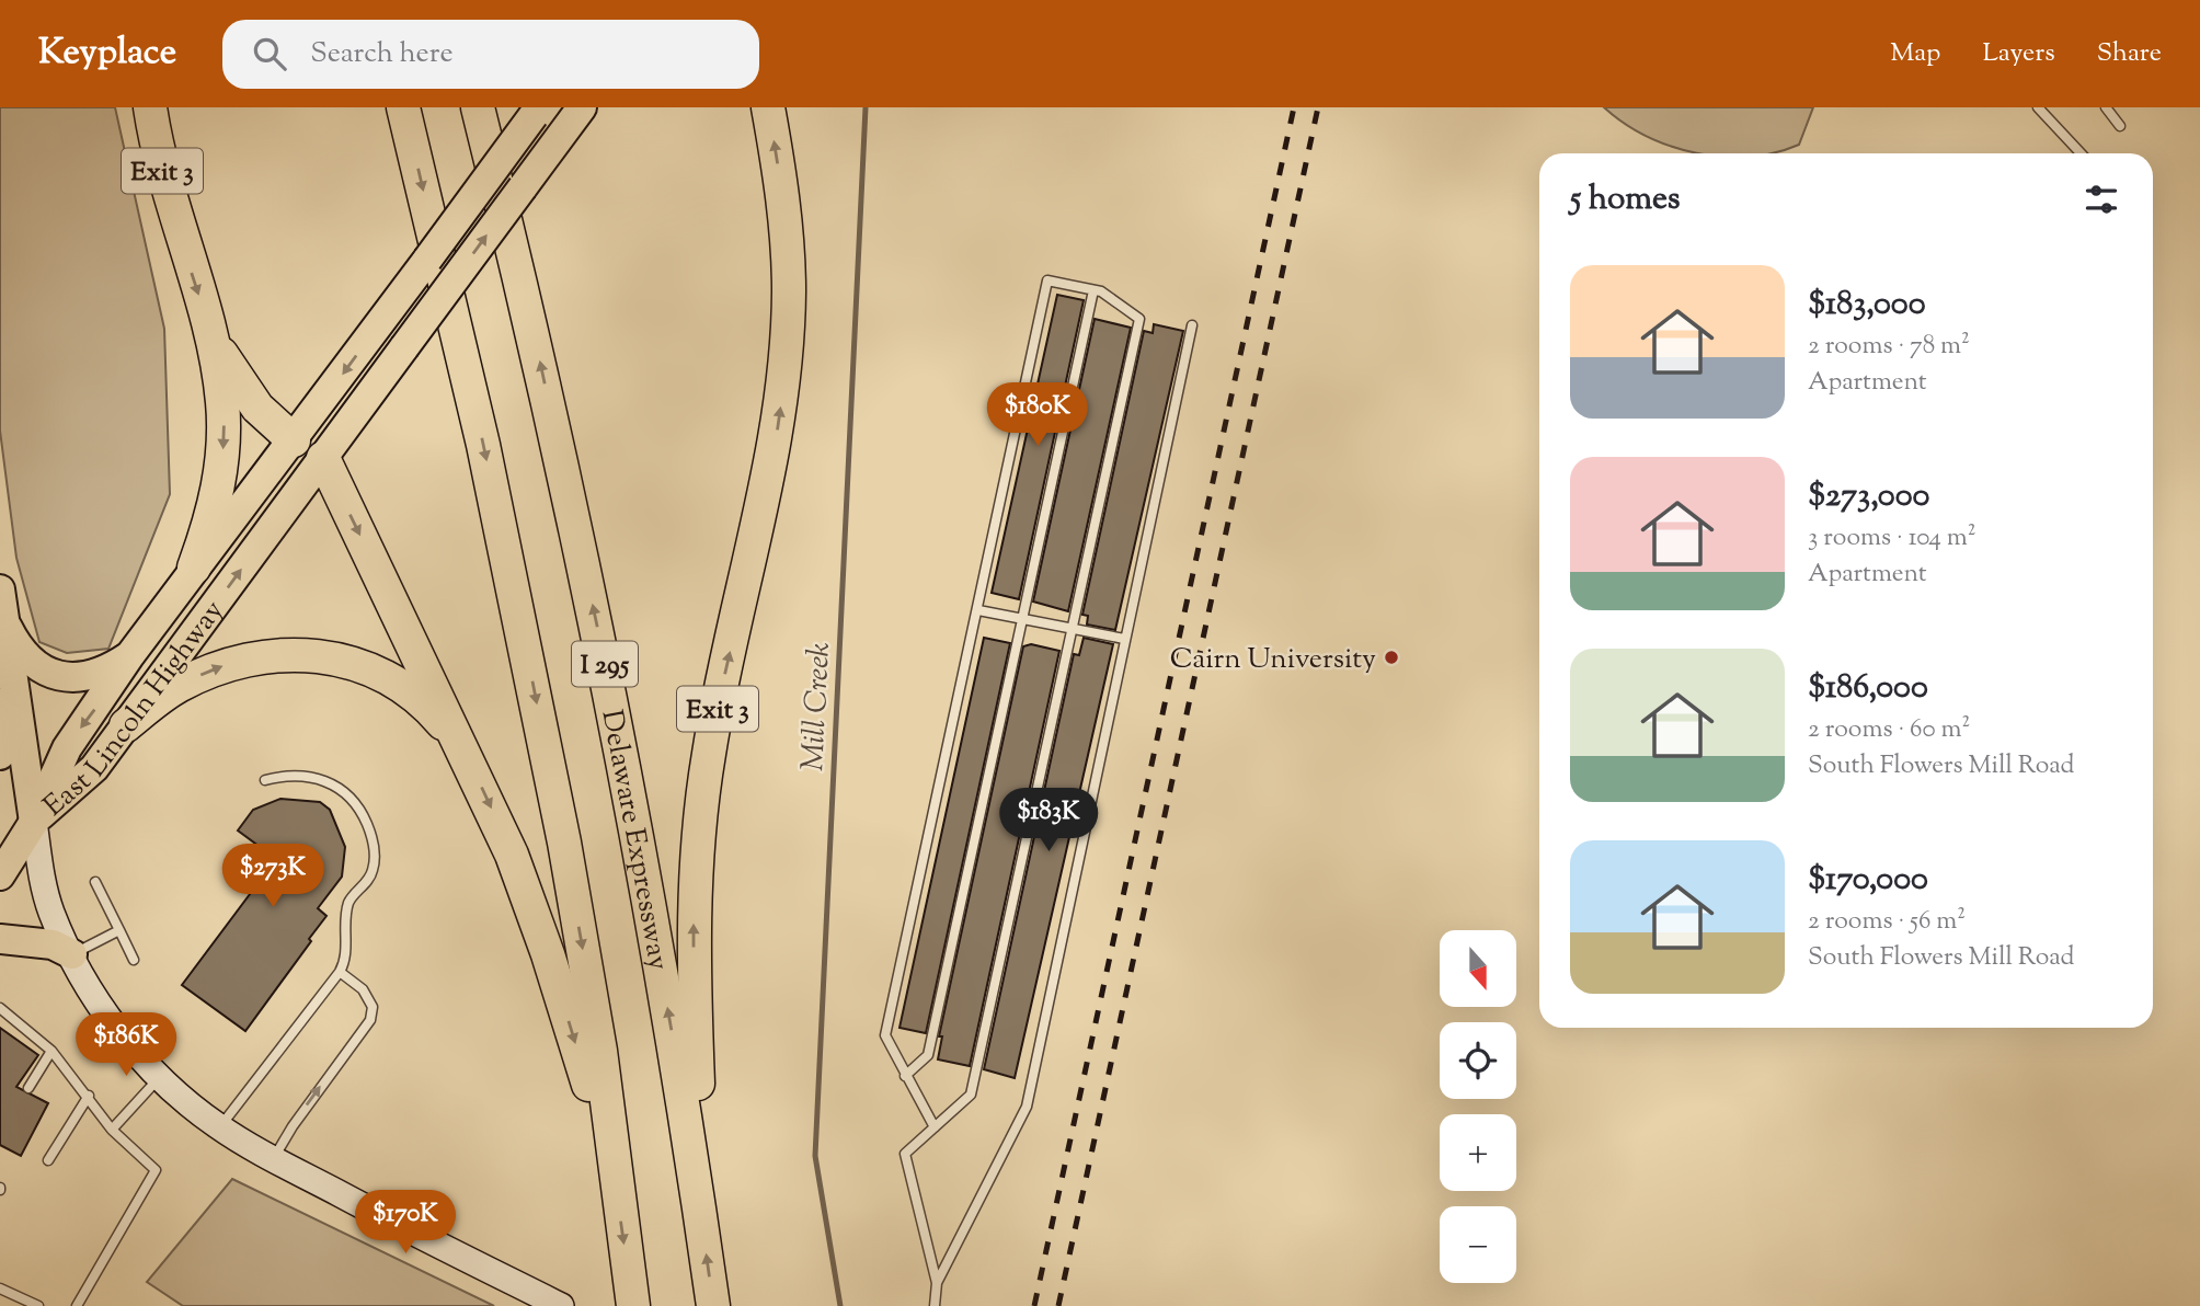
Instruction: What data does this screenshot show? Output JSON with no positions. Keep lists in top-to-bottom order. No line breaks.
{"streets":{"highway":["Exit 3","I 295","Delaware Expressway"],"main road":["East Lincoln Highway"]},"crossings":[["Exit 3","Delaware Expressway"]],"water":["Mill Creek"],"places":["Cairn University"],"north":"bottom","page":{"header":"Keyplace","search":"Search here","nav":["Map","Layers","Share"],"heading":"5 homes","list":[{"name":"$183,000","note":"2 rooms · 78 m² · Apartment"},{"name":"$273,000","note":"3 rooms · 104 m² · Apartment"},{"name":"$186,000","note":"2 rooms · 60 m² · South Flowers Mill Road"},{"name":"$170,000","note":"2 rooms · 56 m² · South Flowers Mill Road"}],"price":["$180K","$183K","$273K","$186K","$170K"],"map_buttons":["+","−"]}}
